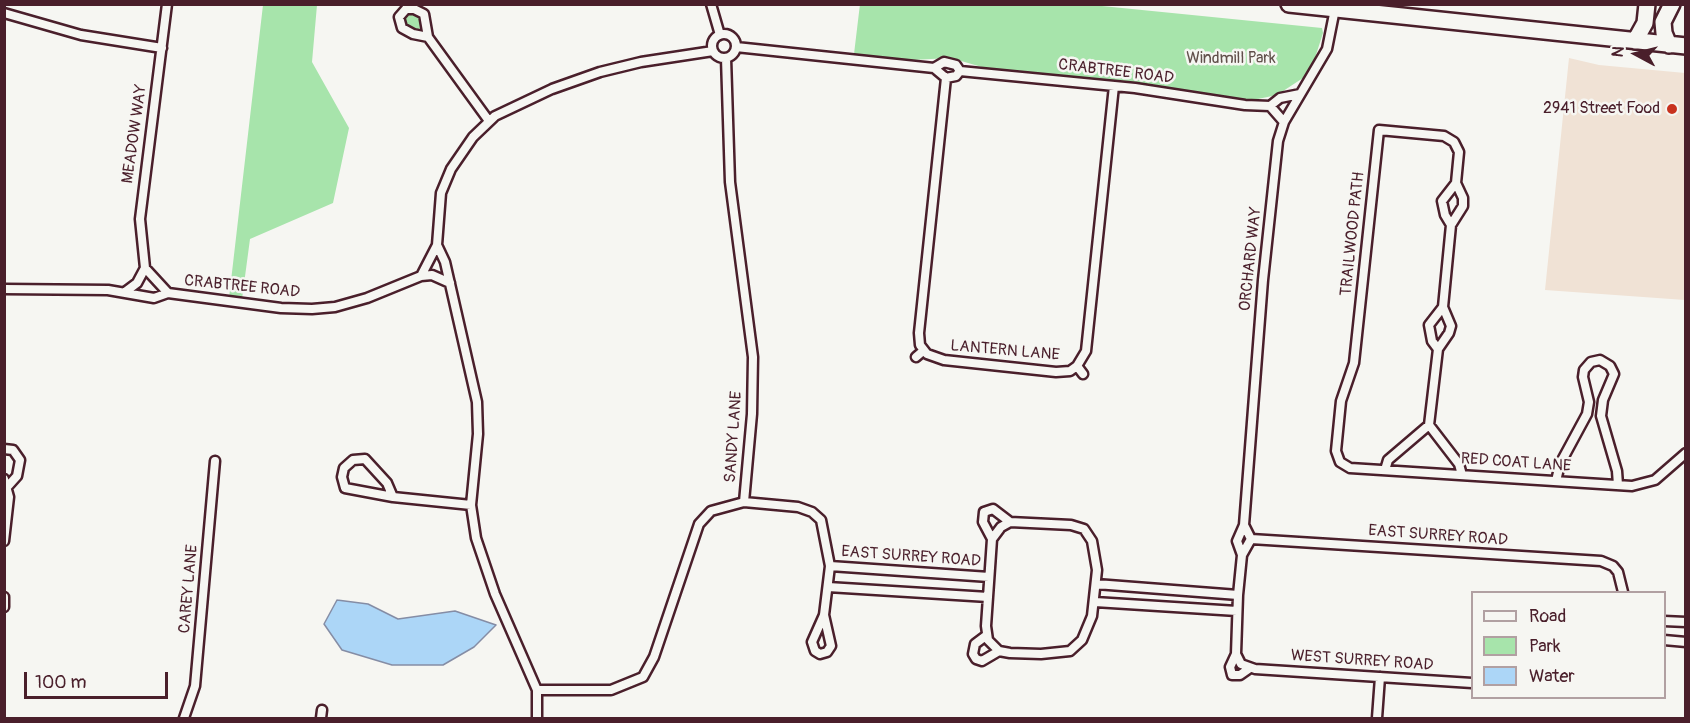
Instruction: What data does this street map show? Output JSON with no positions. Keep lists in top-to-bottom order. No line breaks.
{"streets":{"street":["CRABTREE ROAD","MEADOW WAY","TRAILWOOD PATH","ORCHARD WAY","LANTERN LANE","SANDY LANE","RED COAT LANE","EAST SURREY ROAD","CAREY LANE","WEST SURREY ROAD"]},"crossings":[["CRABTREE ROAD","ORCHARD WAY"],["CRABTREE ROAD","LANTERN LANE"],["CRABTREE ROAD","SANDY LANE"],["TRAILWOOD PATH","RED COAT LANE"],["ORCHARD WAY","EAST SURREY ROAD"],["ORCHARD WAY","WEST SURREY ROAD"]],"parks":["Windmill Park"],"places":["2941 Street Food"],"legend":["Road","Park","Water"],"scale_bar":"100 m","north":"left"}
